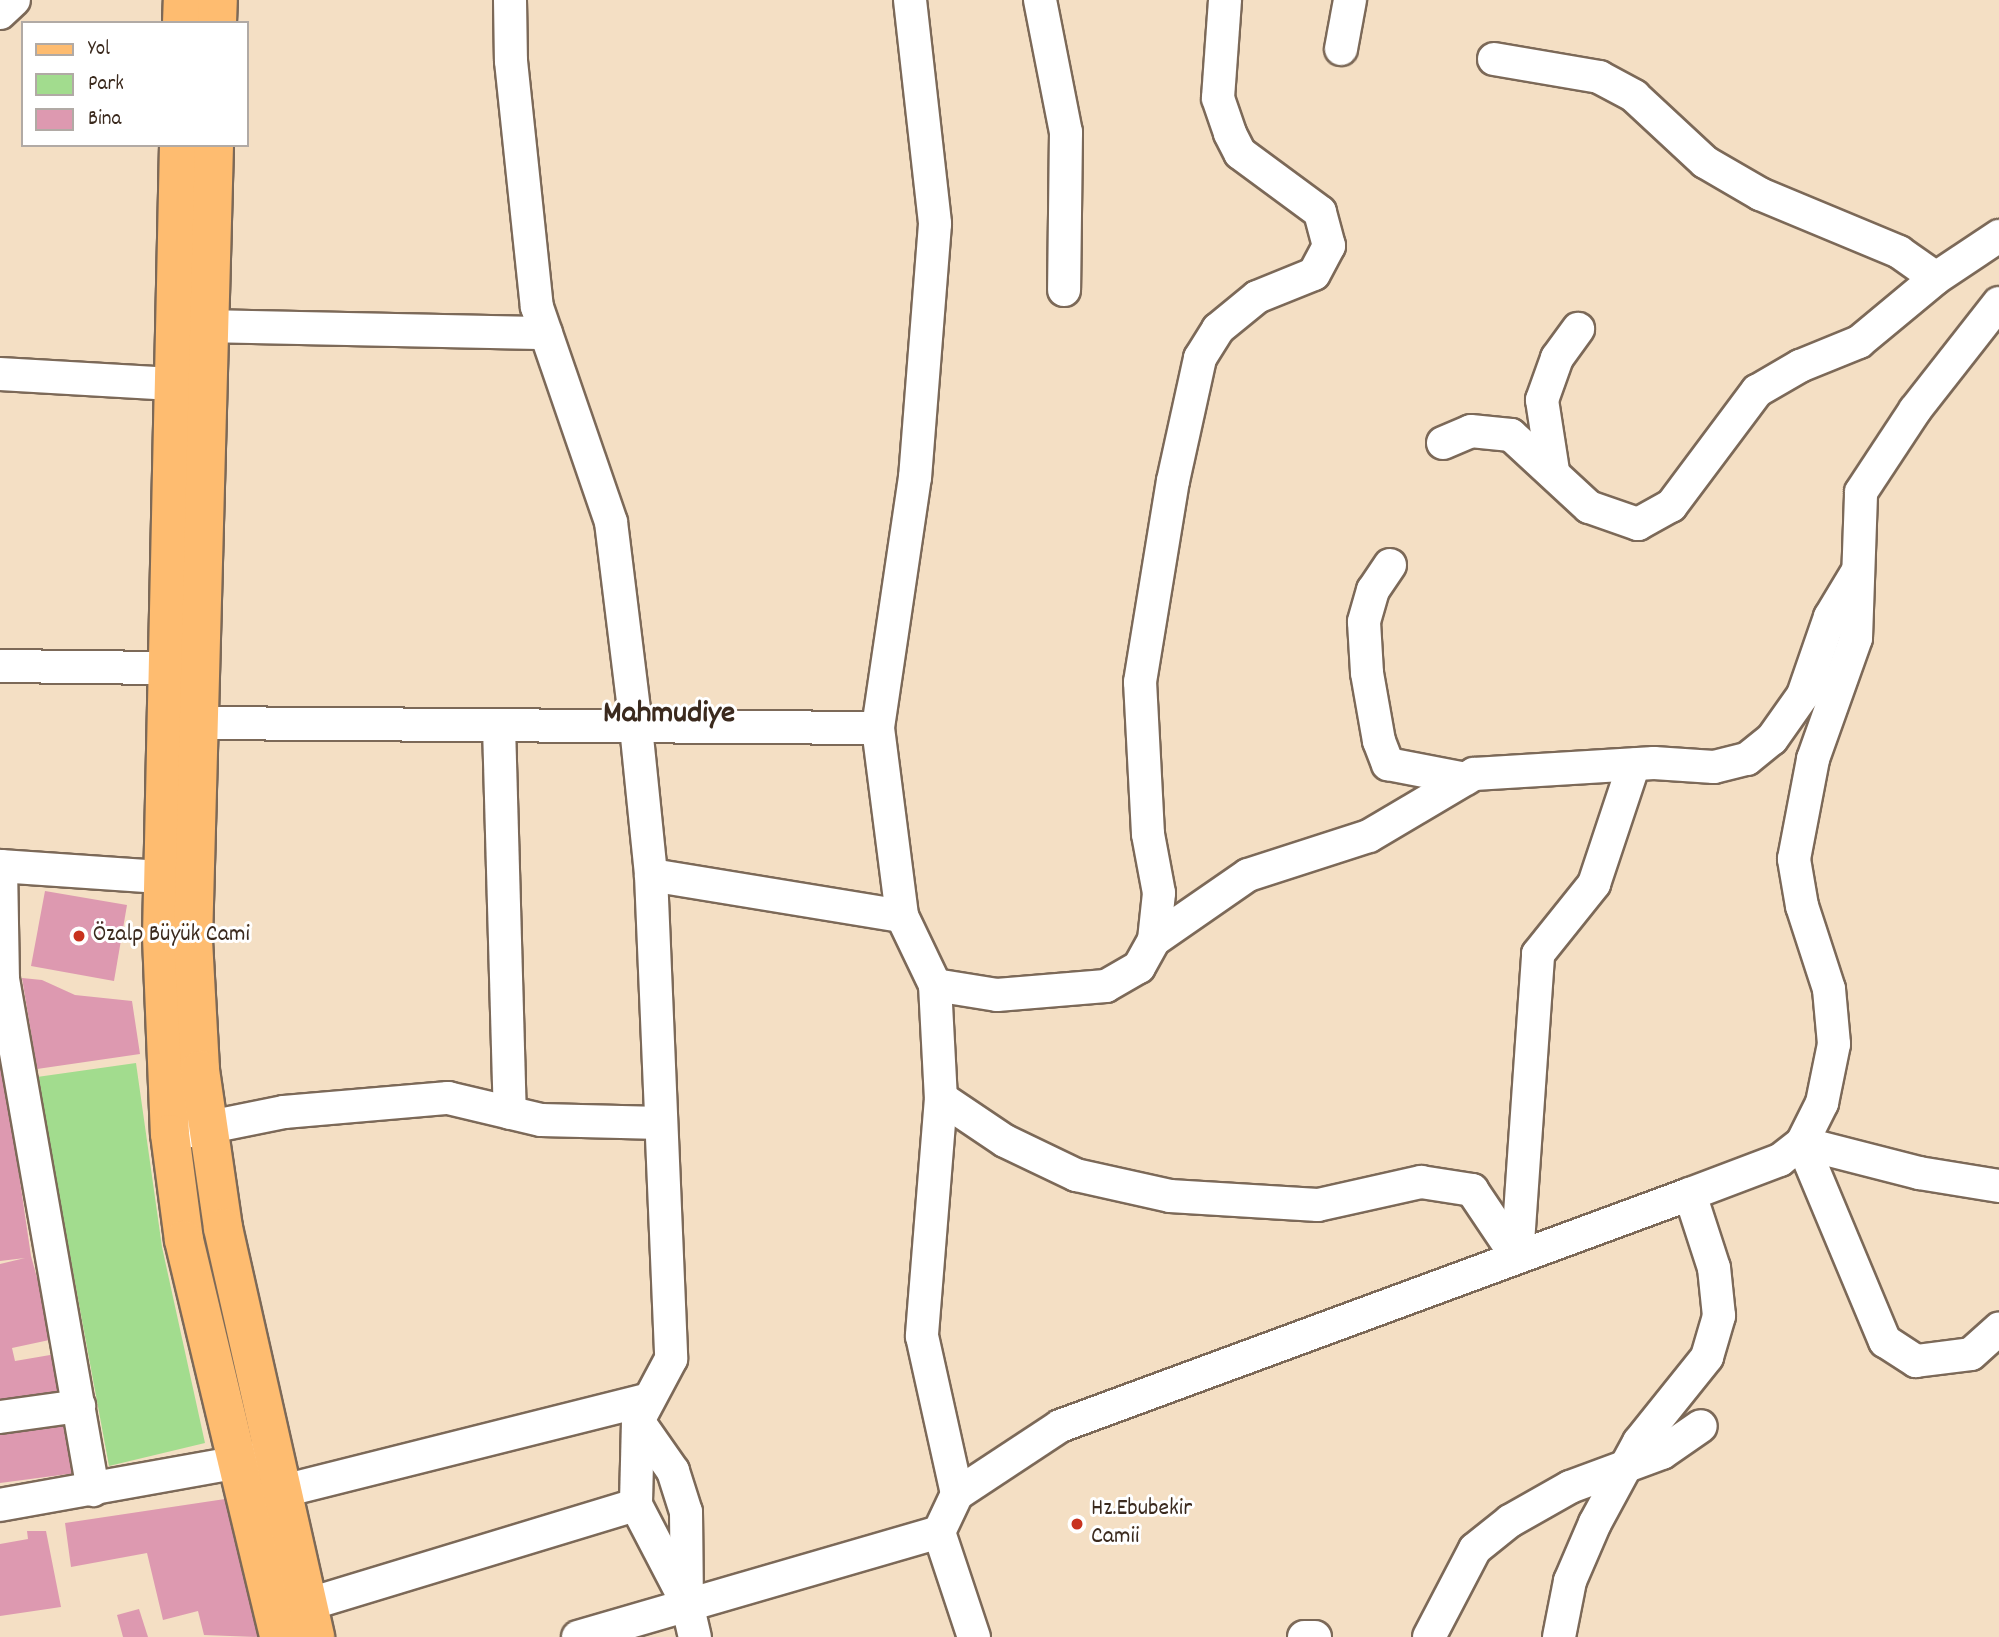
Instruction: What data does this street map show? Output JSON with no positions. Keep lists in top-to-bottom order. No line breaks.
{"districts":["Mahmudiye"],"places":["Özalp Büyük Cami","Hz.Ebubekir Camii"],"legend":["Yol","Park","Bina"]}
